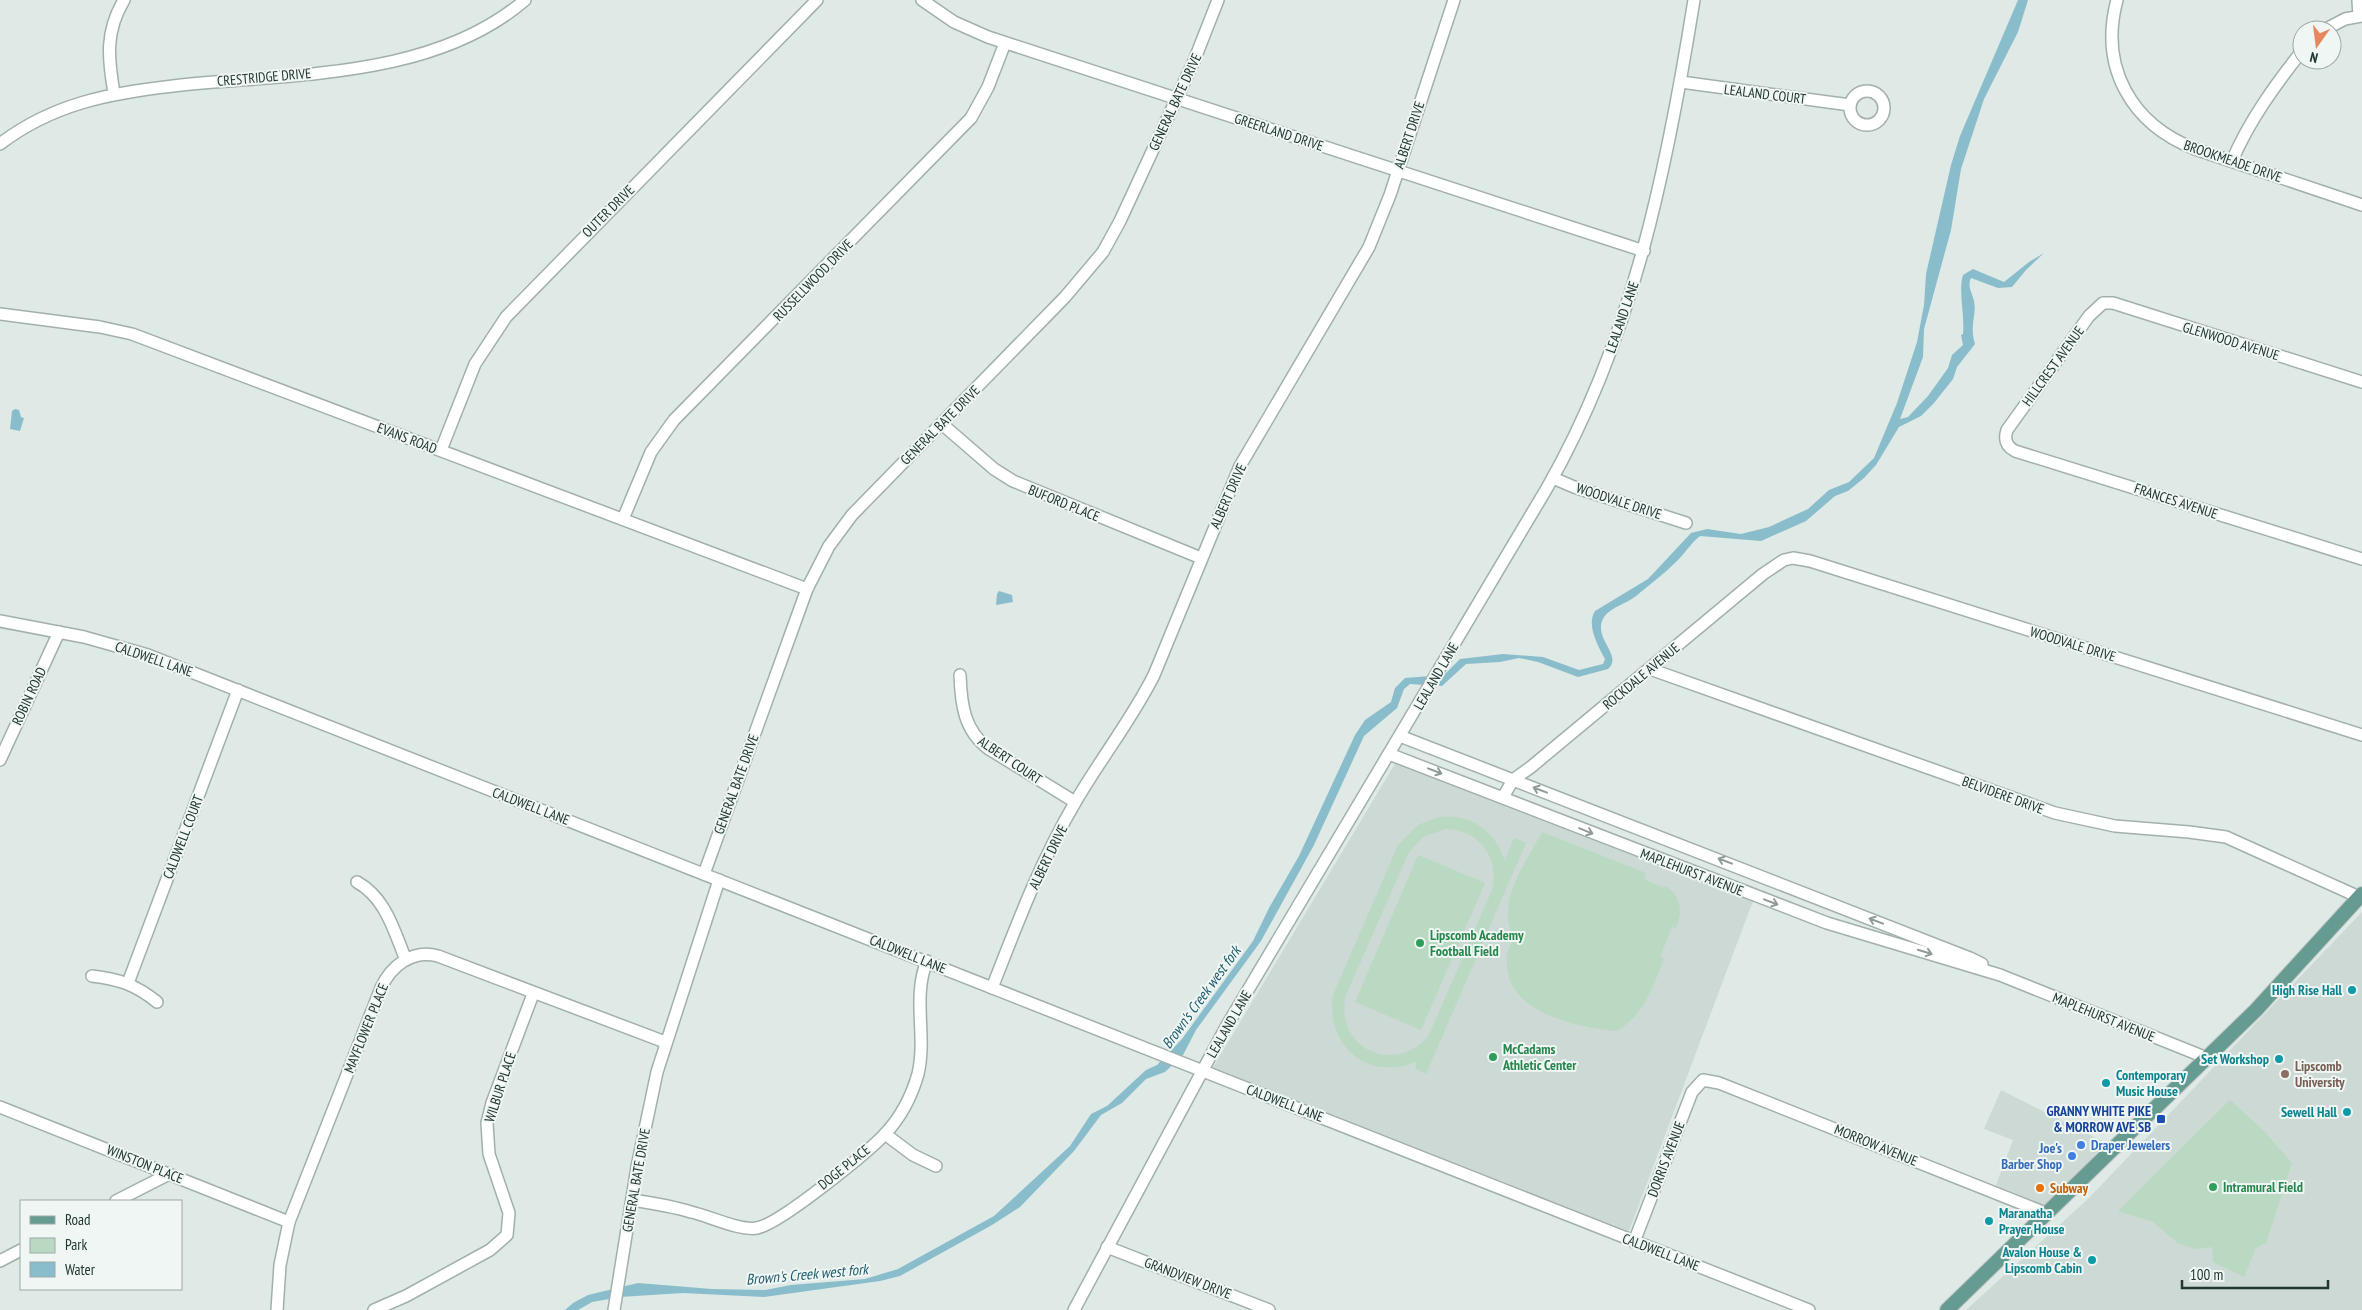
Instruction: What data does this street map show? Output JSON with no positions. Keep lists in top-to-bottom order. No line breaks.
{"streets":{"street":["CRESTRIDGE DRIVE","LEALAND COURT","GENERAL BATE DRIVE","GREERLAND DRIVE","ALBERT DRIVE","BROOKMEADE DRIVE","OUTER DRIVE","RUSSELLWOOD DRIVE","LEALAND LANE","GLENWOOD AVENUE","HILLCREST AVENUE","EVANS ROAD","WOODVALE DRIVE","FRANCES AVENUE","BUFORD PLACE","CALDWELL LANE","ROCKDALE AVENUE","ROBIN ROAD","ALBERT COURT","BELVIDERE DRIVE","CALDWELL COURT","MAPLEHURST AVENUE","MAYFLOWER PLACE","WILBUR PLACE","MORROW AVENUE","DORRIS AVENUE","WINSTON PLACE","DOGE PLACE","GRANDVIEW DRIVE"]},"crossings":[["LEALAND COURT","LEALAND LANE"],["GENERAL BATE DRIVE","GREERLAND DRIVE"],["GENERAL BATE DRIVE","EVANS ROAD"],["GENERAL BATE DRIVE","BUFORD PLACE"],["GENERAL BATE DRIVE","CALDWELL LANE"],["GENERAL BATE DRIVE","DOGE PLACE"],["GREERLAND DRIVE","ALBERT DRIVE"],["GREERLAND DRIVE","RUSSELLWOOD DRIVE"],["GREERLAND DRIVE","LEALAND LANE"],["ALBERT DRIVE","BUFORD PLACE"],["ALBERT DRIVE","CALDWELL LANE"],["ALBERT DRIVE","ALBERT COURT"],["OUTER DRIVE","EVANS ROAD"],["RUSSELLWOOD DRIVE","EVANS ROAD"],["LEALAND LANE","WOODVALE DRIVE"],["LEALAND LANE","CALDWELL LANE"],["LEALAND LANE","MAPLEHURST AVENUE"],["LEALAND LANE","GRANDVIEW DRIVE"],["GLENWOOD AVENUE","HILLCREST AVENUE"],["HILLCREST AVENUE","FRANCES AVENUE"],["WOODVALE DRIVE","ROCKDALE AVENUE"],["CALDWELL LANE","ROBIN ROAD"],["CALDWELL LANE","CALDWELL COURT"],["CALDWELL LANE","DORRIS AVENUE"],["CALDWELL LANE","DOGE PLACE"],["ROCKDALE AVENUE","BELVIDERE DRIVE"],["ROCKDALE AVENUE","MAPLEHURST AVENUE"],["MAYFLOWER PLACE","WINSTON PLACE"],["MORROW AVENUE","DORRIS AVENUE"]],"water":["Brown's Creek west fork"],"places":{"other":["Lipscomb Academy Football Field","High Rise Hall","McCadams Athletic Center","Set Workshop","Lipscomb University","Contemporary Music House","Sewell Hall","Draper Jewelers","Joe's Barber Shop","Intramural Field","Subway","Maranatha Prayer House","Avalon House & Lipscomb Cabin"],"transit":["GRANNY WHITE PIKE & MORROW AVE SB"]},"legend":["Road","Park","Water"],"scale_bar":"100 m","north":"bottom"}
